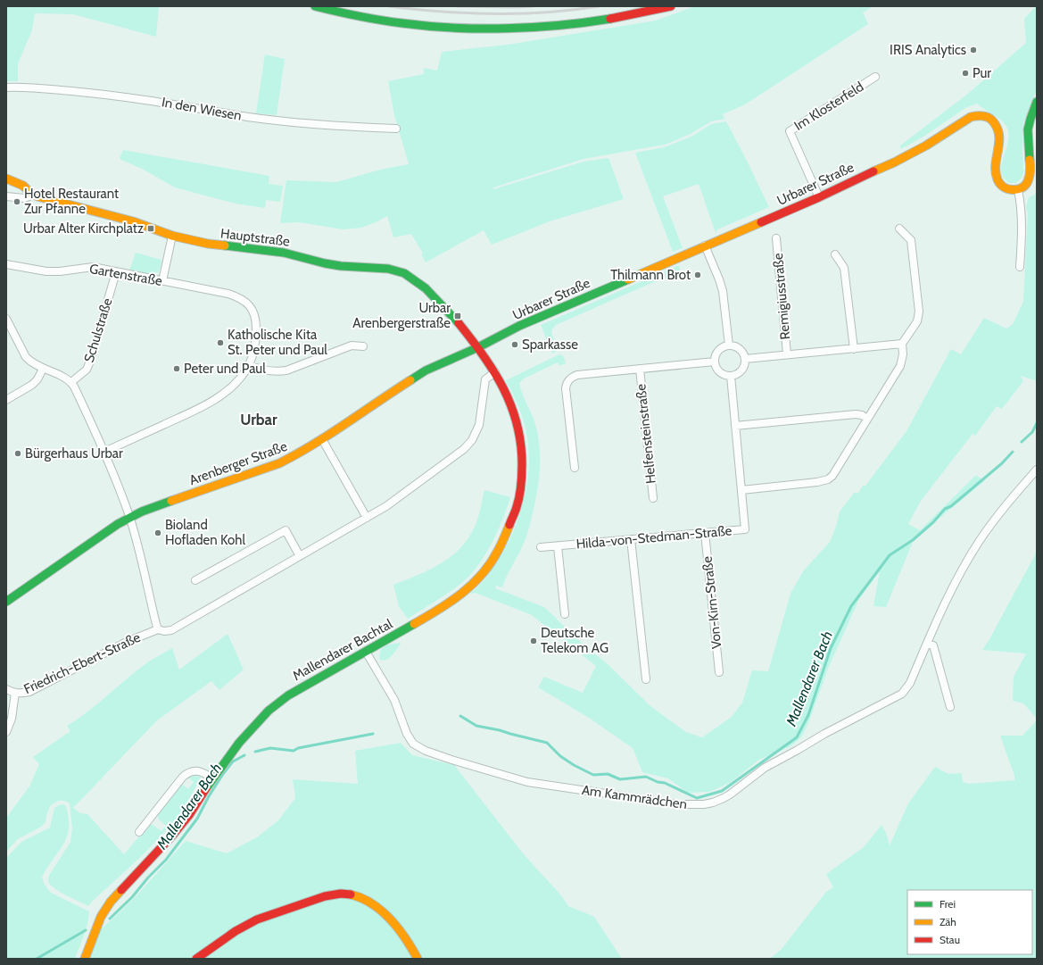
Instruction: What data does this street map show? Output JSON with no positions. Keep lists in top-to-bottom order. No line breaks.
{"streets":{"street":["Im Klosterfeld","In den Wiesen","Urbarer Straße","Hauptstraße","Gartenstraße","Remigiusstraße","Schulstraße","Helfensteinstraße","Arenberger Straße","Hilda-von-Stedman-Straße","Von-Kirn-Straße","Mallendarer Bachtal","Friedrich-Ebert-Straße","Am Kammrädchen"]},"crossings":[["Im Klosterfeld","Urbarer Straße"],["Urbarer Straße","Hauptstraße"],["Urbarer Straße","Arenberger Straße"],["Urbarer Straße","Mallendarer Bachtal"],["Hauptstraße","Arenberger Straße"],["Hauptstraße","Mallendarer Bachtal"],["Gartenstraße","Schulstraße"],["Remigiusstraße","Helfensteinstraße"],["Remigiusstraße","Hilda-von-Stedman-Straße"],["Schulstraße","Friedrich-Ebert-Straße"],["Helfensteinstraße","Hilda-von-Stedman-Straße"],["Arenberger Straße","Mallendarer Bachtal"],["Arenberger Straße","Friedrich-Ebert-Straße"],["Hilda-von-Stedman-Straße","Von-Kirn-Straße"],["Mallendarer Bachtal","Friedrich-Ebert-Straße"],["Mallendarer Bachtal","Am Kammrädchen"]],"districts":["Urbar"],"water":["Mallendarer Bach"],"places":{"other":["IRIS Analytics","Pur","Hotel Restaurant Zur Pfanne","Thilmann Brot","Katholische Kita St. Peter und Paul","Sparkasse","Peter und Paul","Bürgerhaus Urbar","Bioland Hofladen Kohl","Deutsche Telekom AG"],"transit":["Urbar Alter Kirchplatz","Urbar Arenbergerstraße"]},"legend":["Frei","Zäh","Stau"]}
